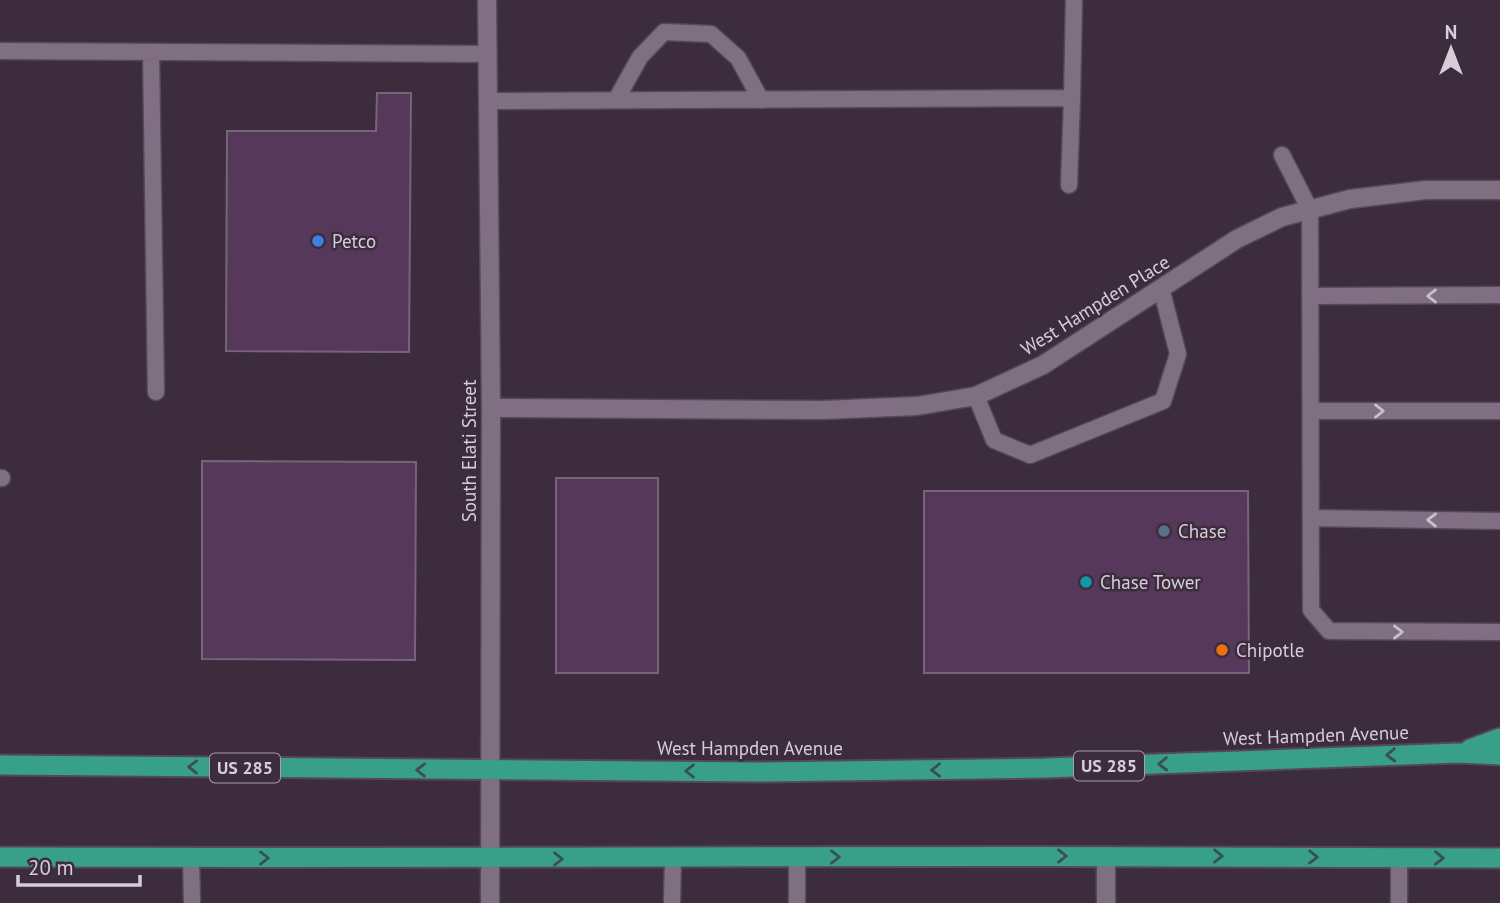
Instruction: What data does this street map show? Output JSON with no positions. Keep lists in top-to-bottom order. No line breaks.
{"streets":{"highway":["West Hampden Avenue","US 285"],"street":["West Hampden Place","South Elati Street"]},"crossings":[["West Hampden Place","South Elati Street"],["South Elati Street","West Hampden Avenue"]],"places":["Petco","Chase","Chase Tower","Chipotle"],"scale_bar":"20 m","north":"top"}
